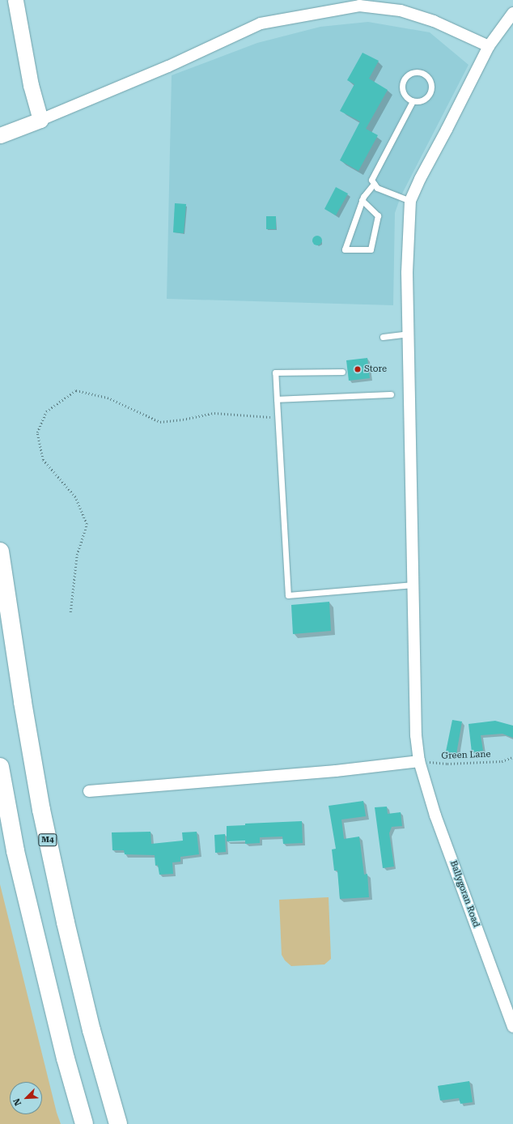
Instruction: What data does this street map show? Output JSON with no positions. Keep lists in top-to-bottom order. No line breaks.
{"streets":{"highway":["M4"],"street":["Ballygoran Road"],"path":["Green Lane"]},"crossings":[["Green Lane","Ballygoran Road"]],"places":["Store"],"north":"bottom left"}
